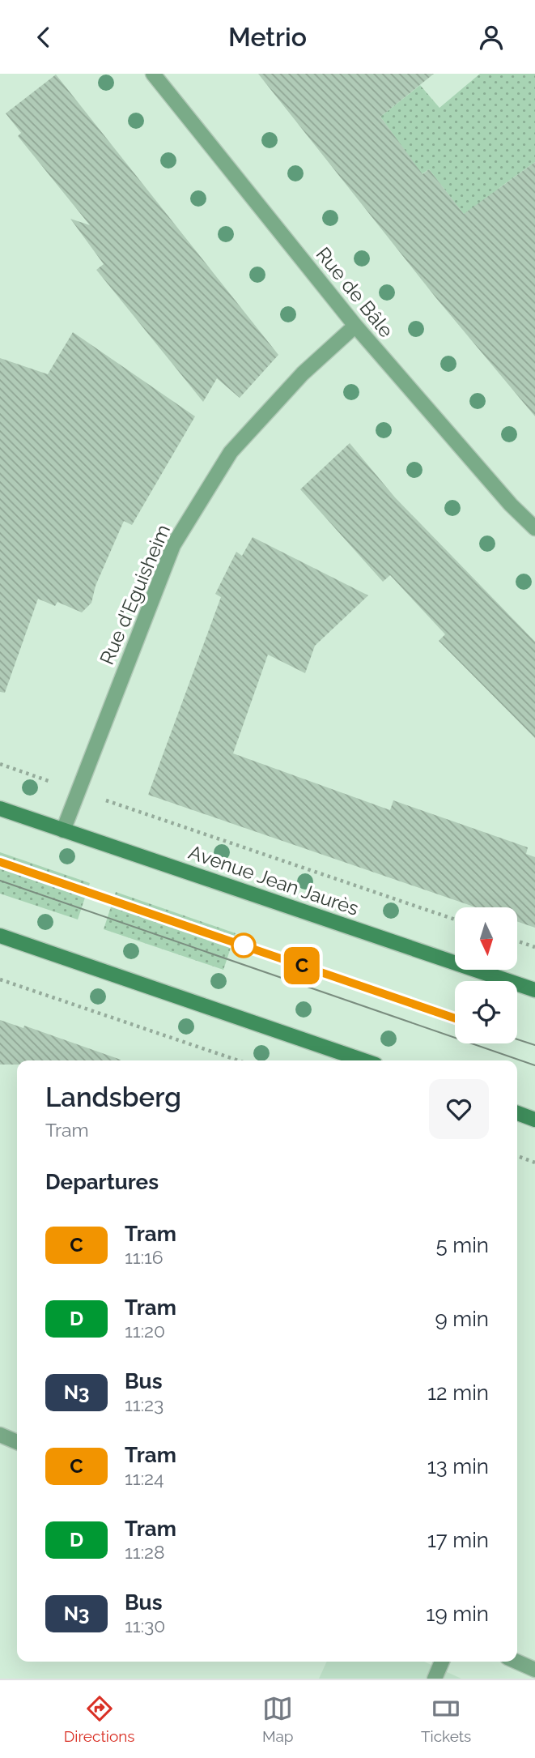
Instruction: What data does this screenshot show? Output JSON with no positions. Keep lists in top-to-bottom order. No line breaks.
{"streets":{"main road":["Avenue Jean Jaurès"],"street":["Rue de Bâle","Rue d'Eguisheim"]},"crossings":[["Rue de Bâle","Rue d'Eguisheim"],["Rue d'Eguisheim","Avenue Jean Jaurès"]],"lines":["tram line C"],"north":"bottom","page":{"header":"Metrio","on_map":"C","heading":[["Landsberg","Tram"],"Departures"],"list":[{"mark":"C","name":"Tram","note":"11:16","value":"5 min"},{"mark":"D","name":"Tram","note":"11:20","value":"9 min"},{"mark":"N3","name":"Bus","note":"11:23","value":"12 min"},{"mark":"C","name":"Tram","note":"11:24","value":"13 min"},{"mark":"D","name":"Tram","note":"11:28","value":"17 min"},{"mark":"N3","name":"Bus","note":"11:30","value":"19 min"}],"tabs":["Directions","Map","Tickets"]}}
